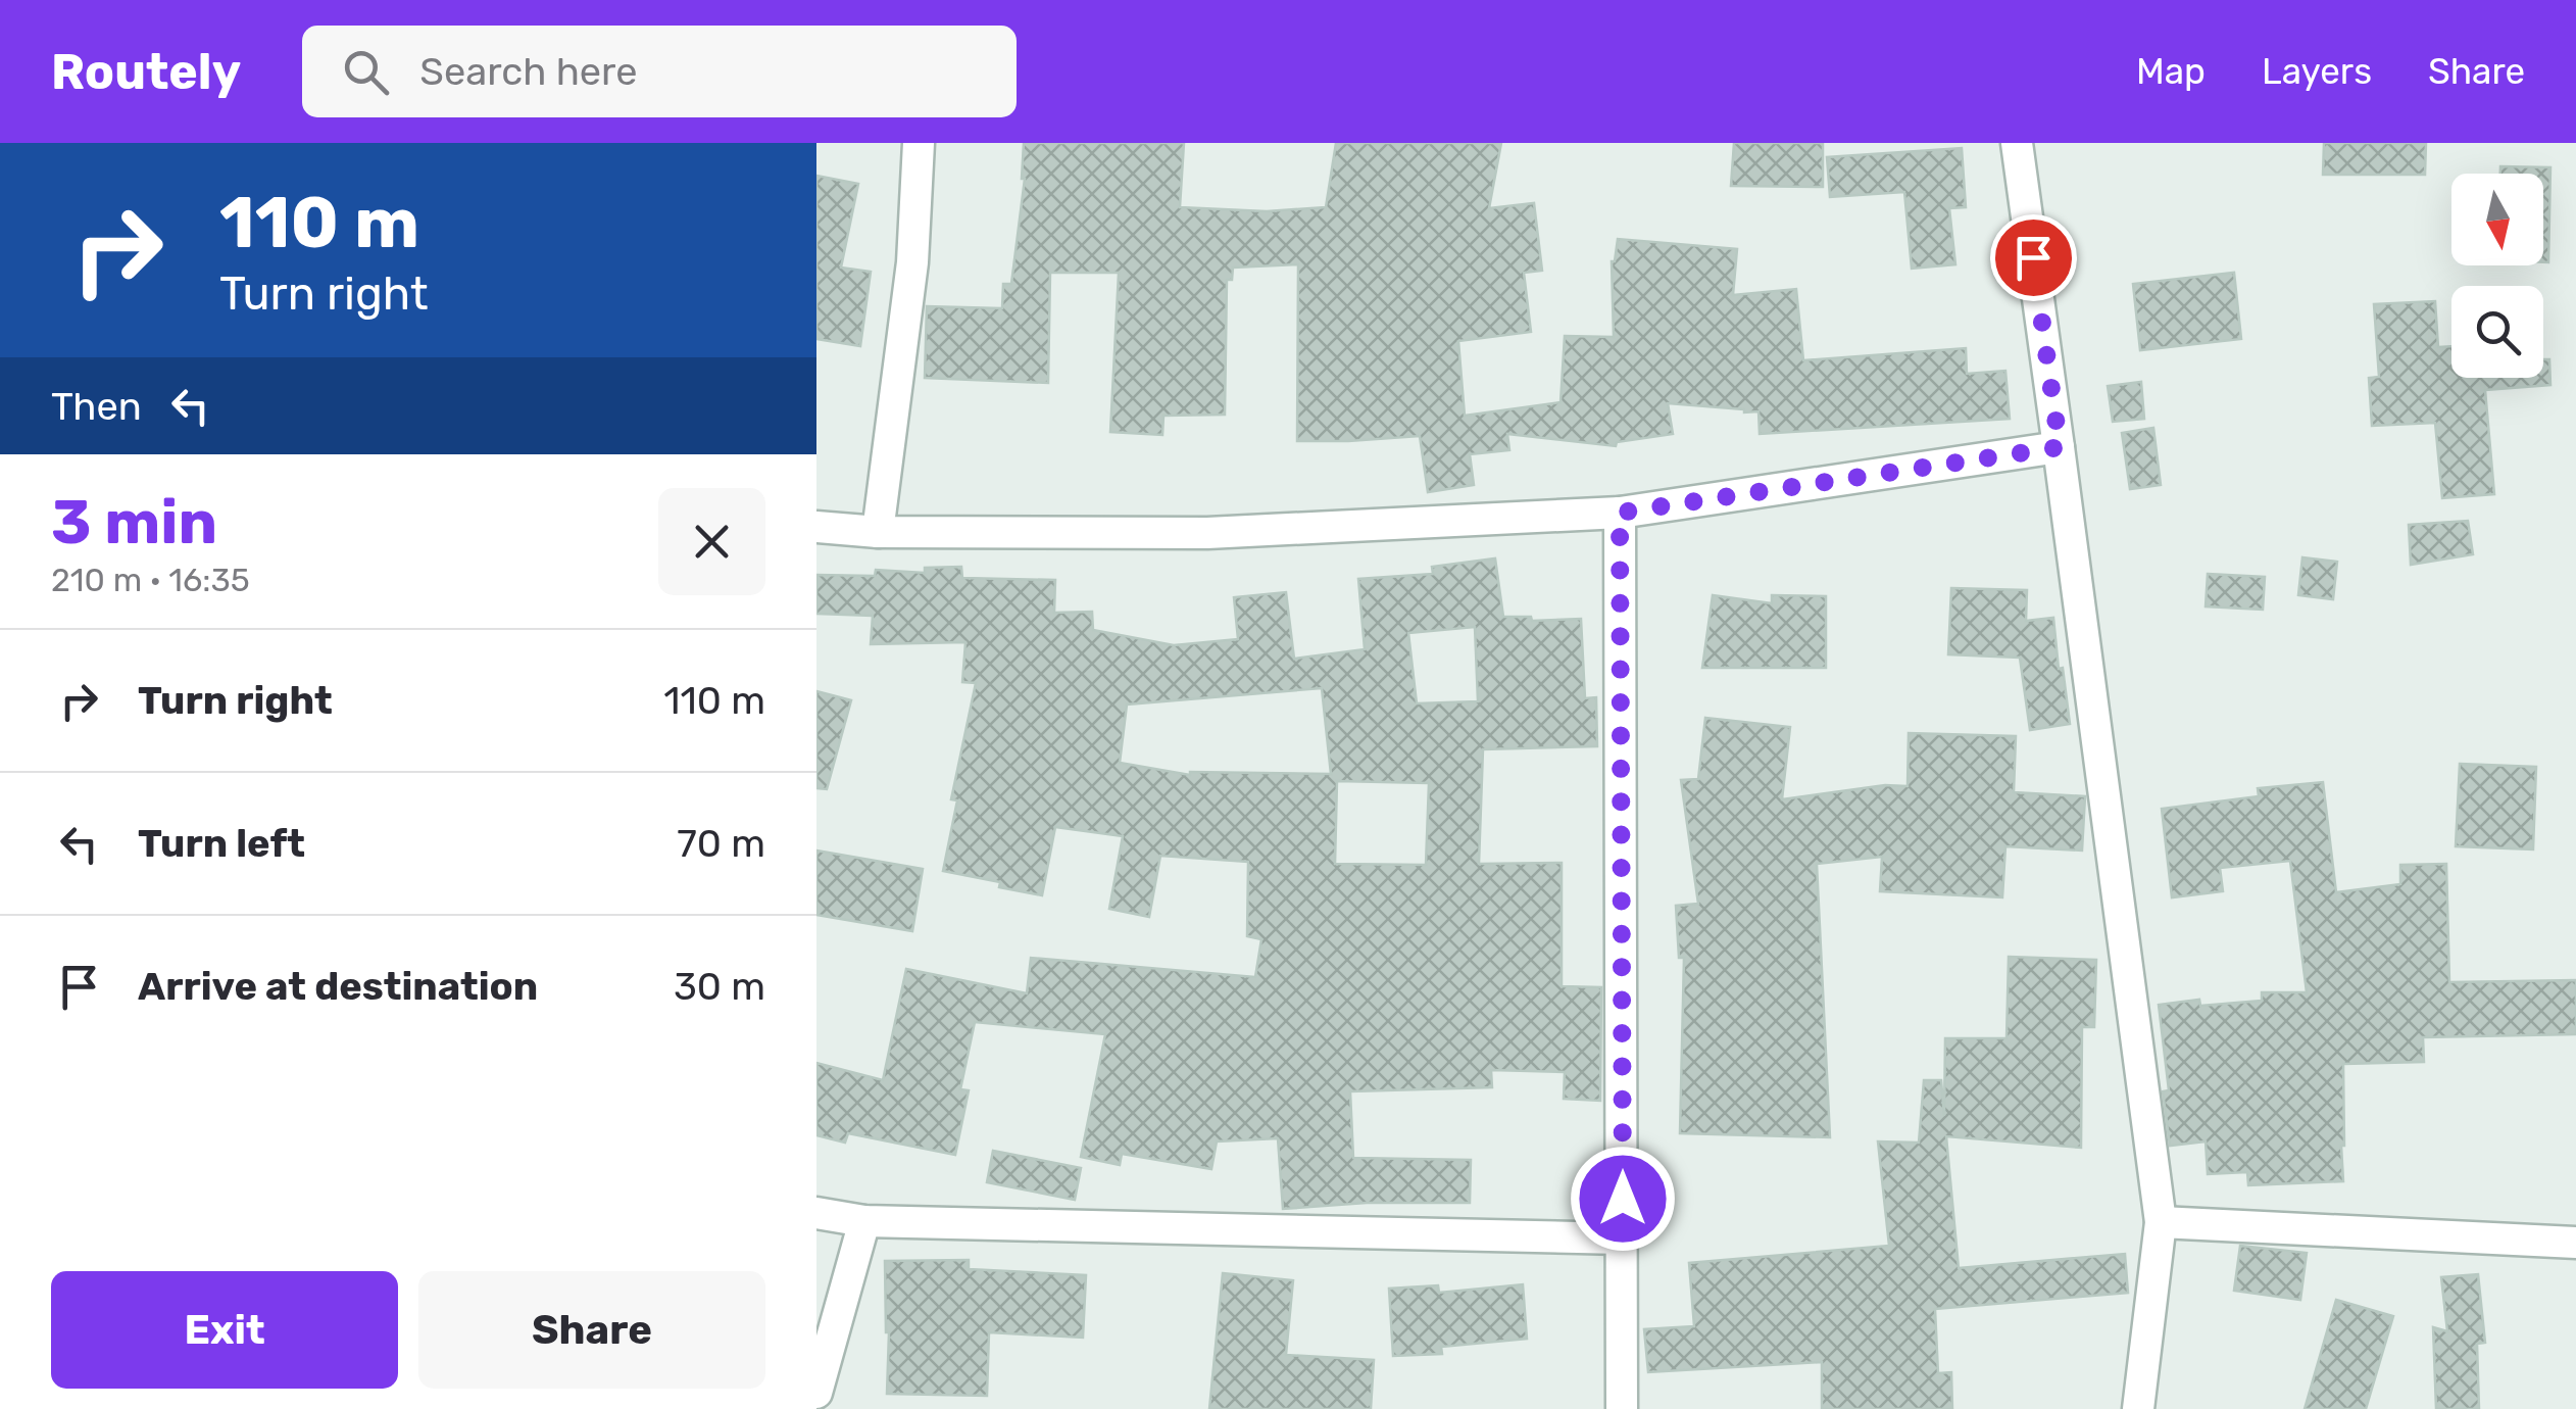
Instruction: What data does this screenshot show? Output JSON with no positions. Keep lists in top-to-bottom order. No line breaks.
{"north":"bottom","page":{"header":"Routely","search":"Search here","nav":["Map","Layers","Share"],"turn":["110 m","Turn right"],"then":"Then","heading":["3 min","210 m · 16:35"],"list":[{"name":"Turn right","value":"110 m"},{"name":"Turn left","value":"70 m"},{"name":"Arrive at destination","value":"30 m"}],"buttons":["Exit","Share"]}}
